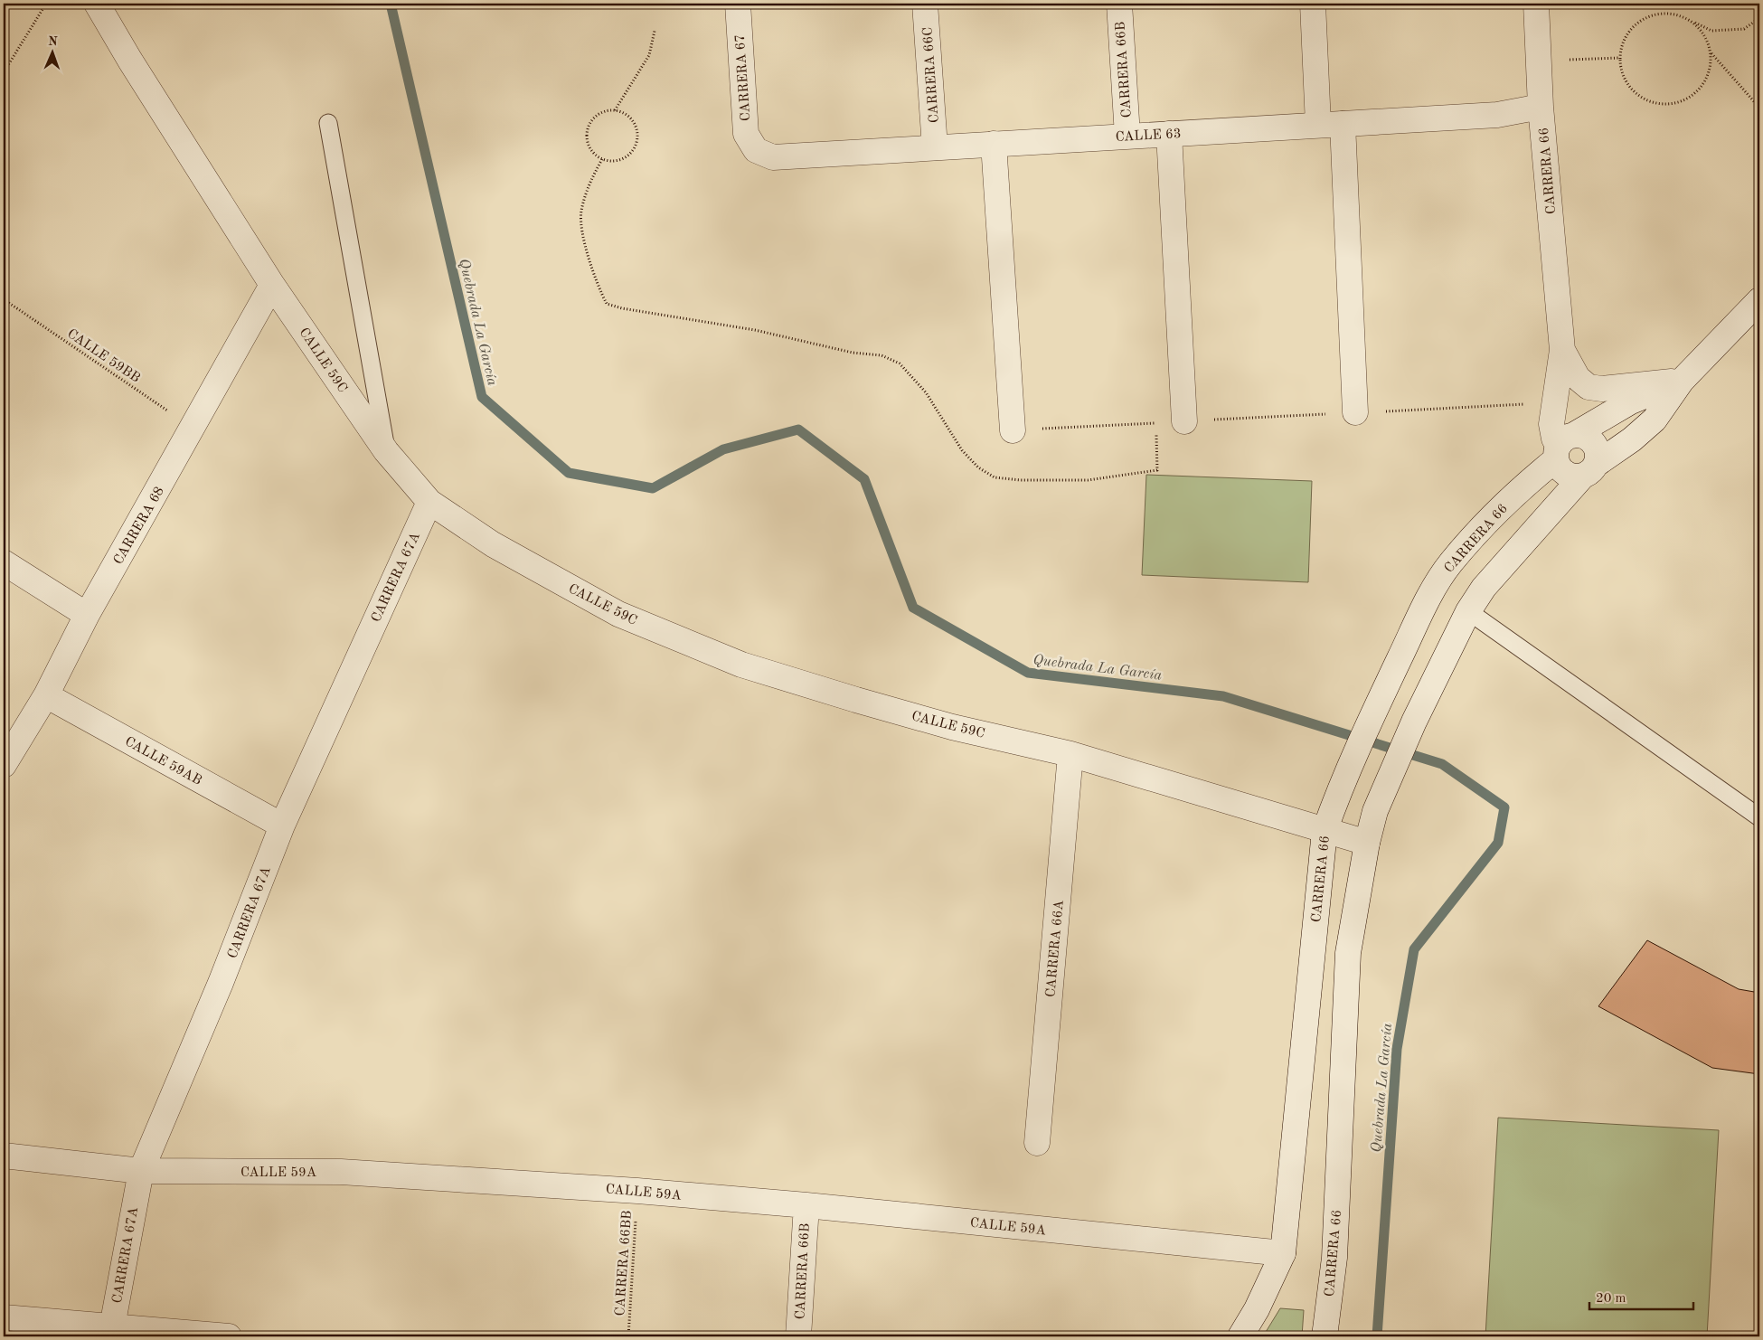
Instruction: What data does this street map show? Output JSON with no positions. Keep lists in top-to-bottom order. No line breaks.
{"streets":{"street":["CARRERA 66B","CARRERA 66C","CARRERA 67","CALLE 63","CARRERA 66","CALLE 59C","CARRERA 68","CARRERA 67A","CALLE 59AB","CARRERA 66A","CALLE 59A"],"path":["CALLE 59BB","CARRERA 66BB"]},"crossings":[["CARRERA 66B","CALLE 63"],["CARRERA 66B","CALLE 59A"],["CARRERA 66C","CALLE 63"],["CARRERA 67","CALLE 63"],["CALLE 63","CARRERA 66"],["CARRERA 66","CALLE 59C"],["CARRERA 66","CALLE 59A"],["CALLE 59BB","CARRERA 68"],["CALLE 59C","CARRERA 68"],["CALLE 59C","CARRERA 67A"],["CALLE 59C","CARRERA 66A"],["CARRERA 68","CALLE 59AB"],["CARRERA 67A","CALLE 59AB"],["CARRERA 67A","CALLE 59A"],["CALLE 59A","CARRERA 66BB"]],"water":["Quebrada La García"],"scale_bar":"20 m","north":"top"}
